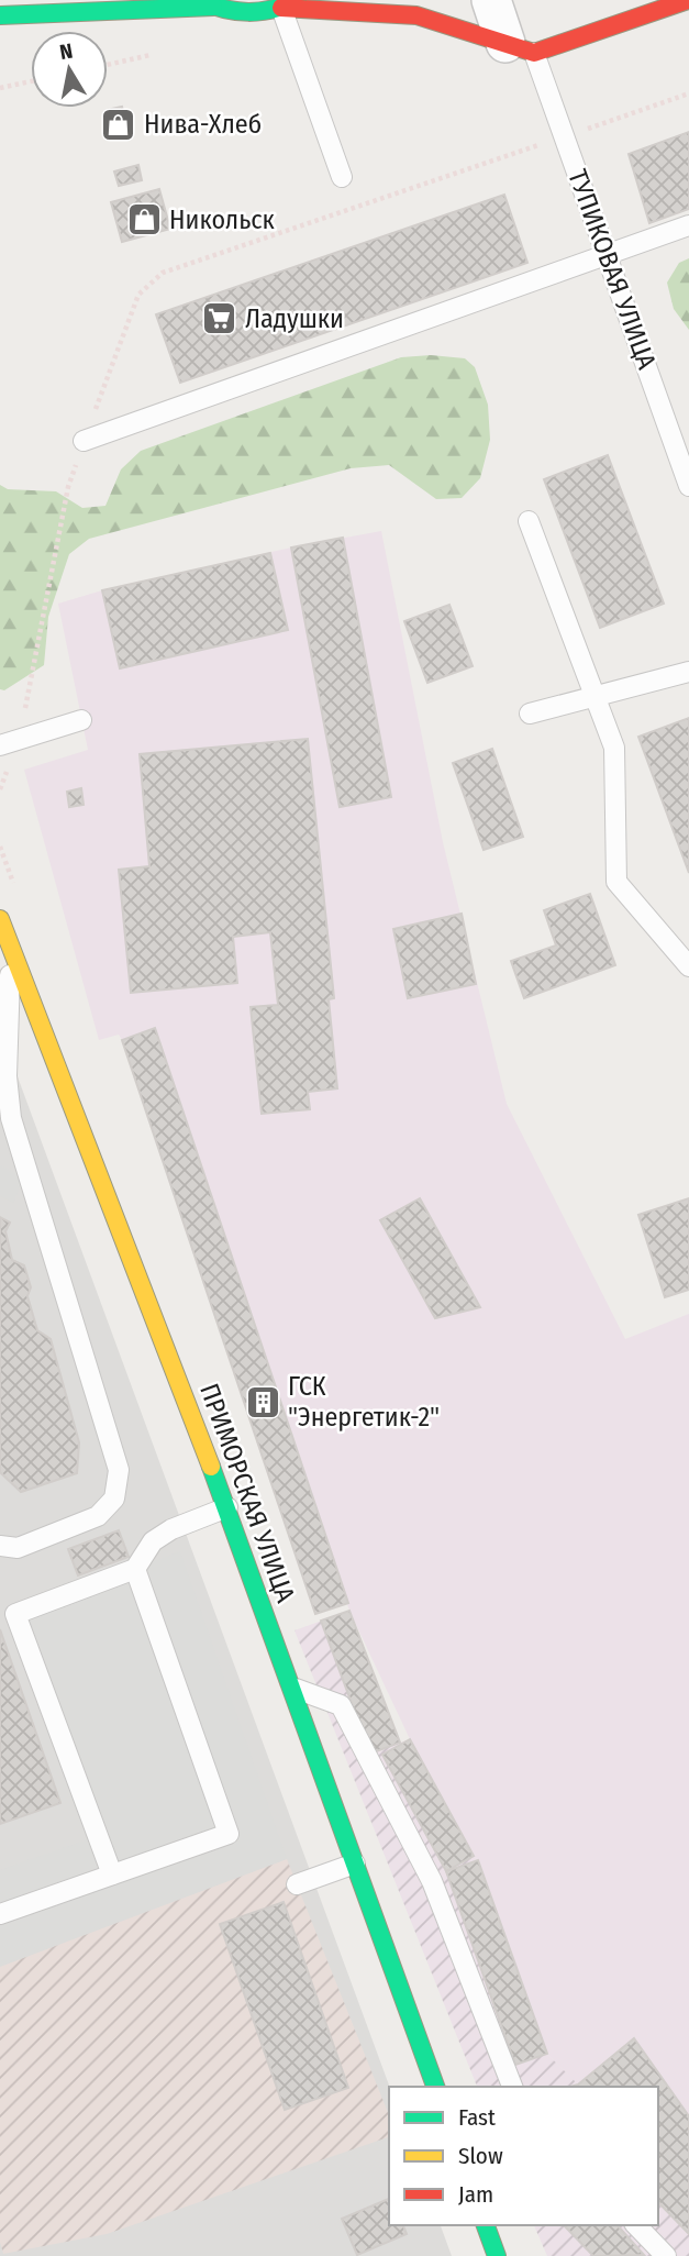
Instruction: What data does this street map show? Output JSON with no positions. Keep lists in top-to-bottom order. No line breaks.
{"streets":{"main road":["ПРИМОРСКАЯ УЛИЦА"],"lane":["ТУПИКОВАЯ УЛИЦА"]},"places":{"shop":["Нива-Хлеб","Никольск"],"supermarket":["Ладушки"],"building":["ГСК \"Энергетик-2\""]},"legend":["Fast","Slow","Jam"],"north":"top"}
